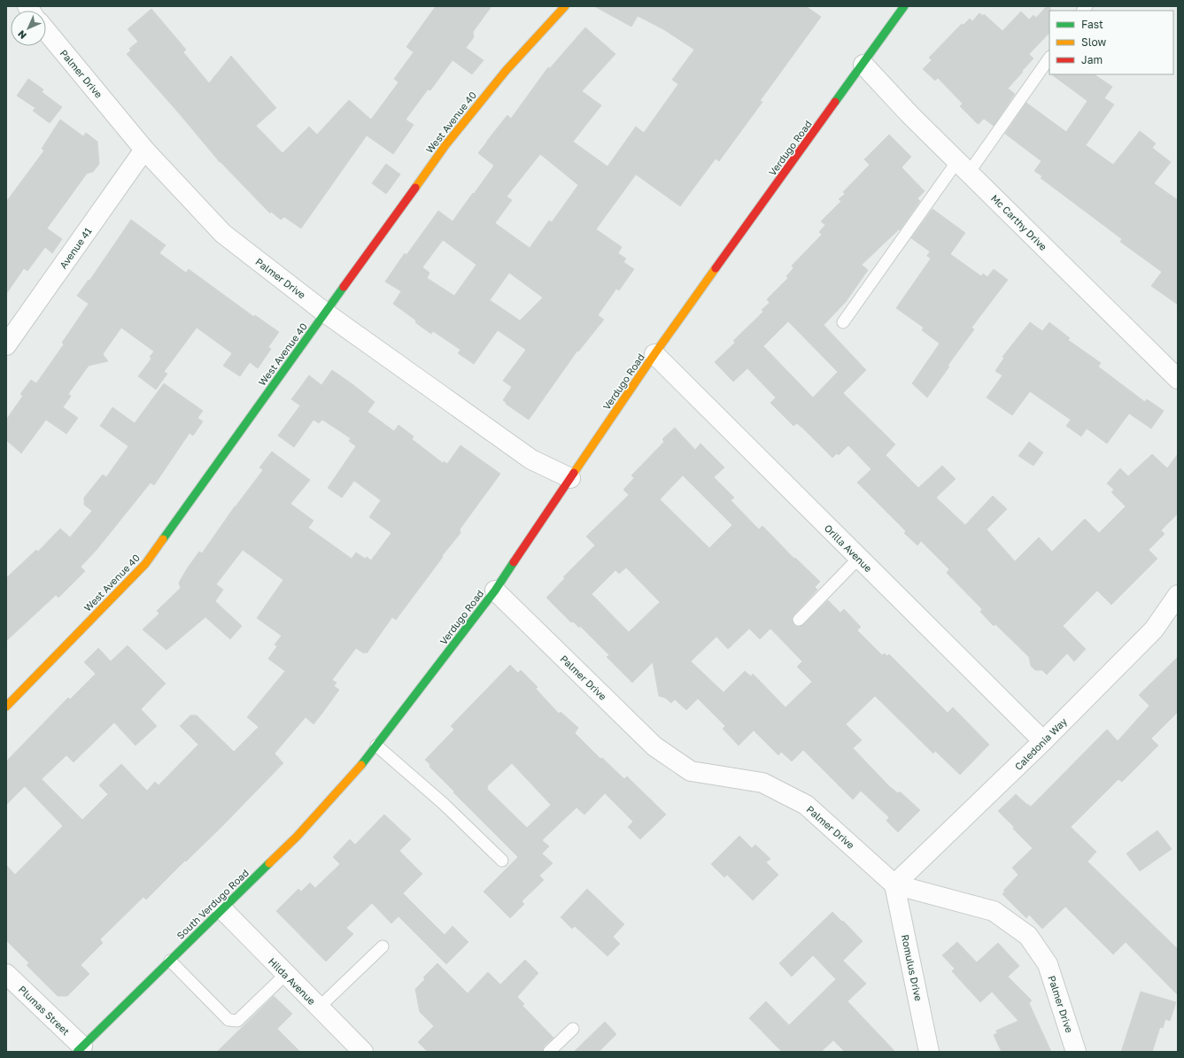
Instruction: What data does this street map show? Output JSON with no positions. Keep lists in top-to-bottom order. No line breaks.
{"streets":{"main road":["West Avenue 40","Verdugo Road","South Verdugo Road"],"street":["Palmer Drive","Mc Carthy Drive","Avenue 41","Orilla Avenue","Caledonia Way","Romulus Drive","Hilda Avenue","Plumas Street"]},"crossings":[["Palmer Drive","West Avenue 40"],["Palmer Drive","Verdugo Road"],["Palmer Drive","Avenue 41"],["Palmer Drive","Caledonia Way"],["Palmer Drive","Romulus Drive"],["Verdugo Road","Mc Carthy Drive"],["Verdugo Road","Orilla Avenue"],["Verdugo Road","South Verdugo Road"],["Orilla Avenue","Caledonia Way"],["Caledonia Way","Romulus Drive"],["South Verdugo Road","Hilda Avenue"],["South Verdugo Road","Plumas Street"]],"legend":["Fast","Slow","Jam"],"north":"bottom left"}
